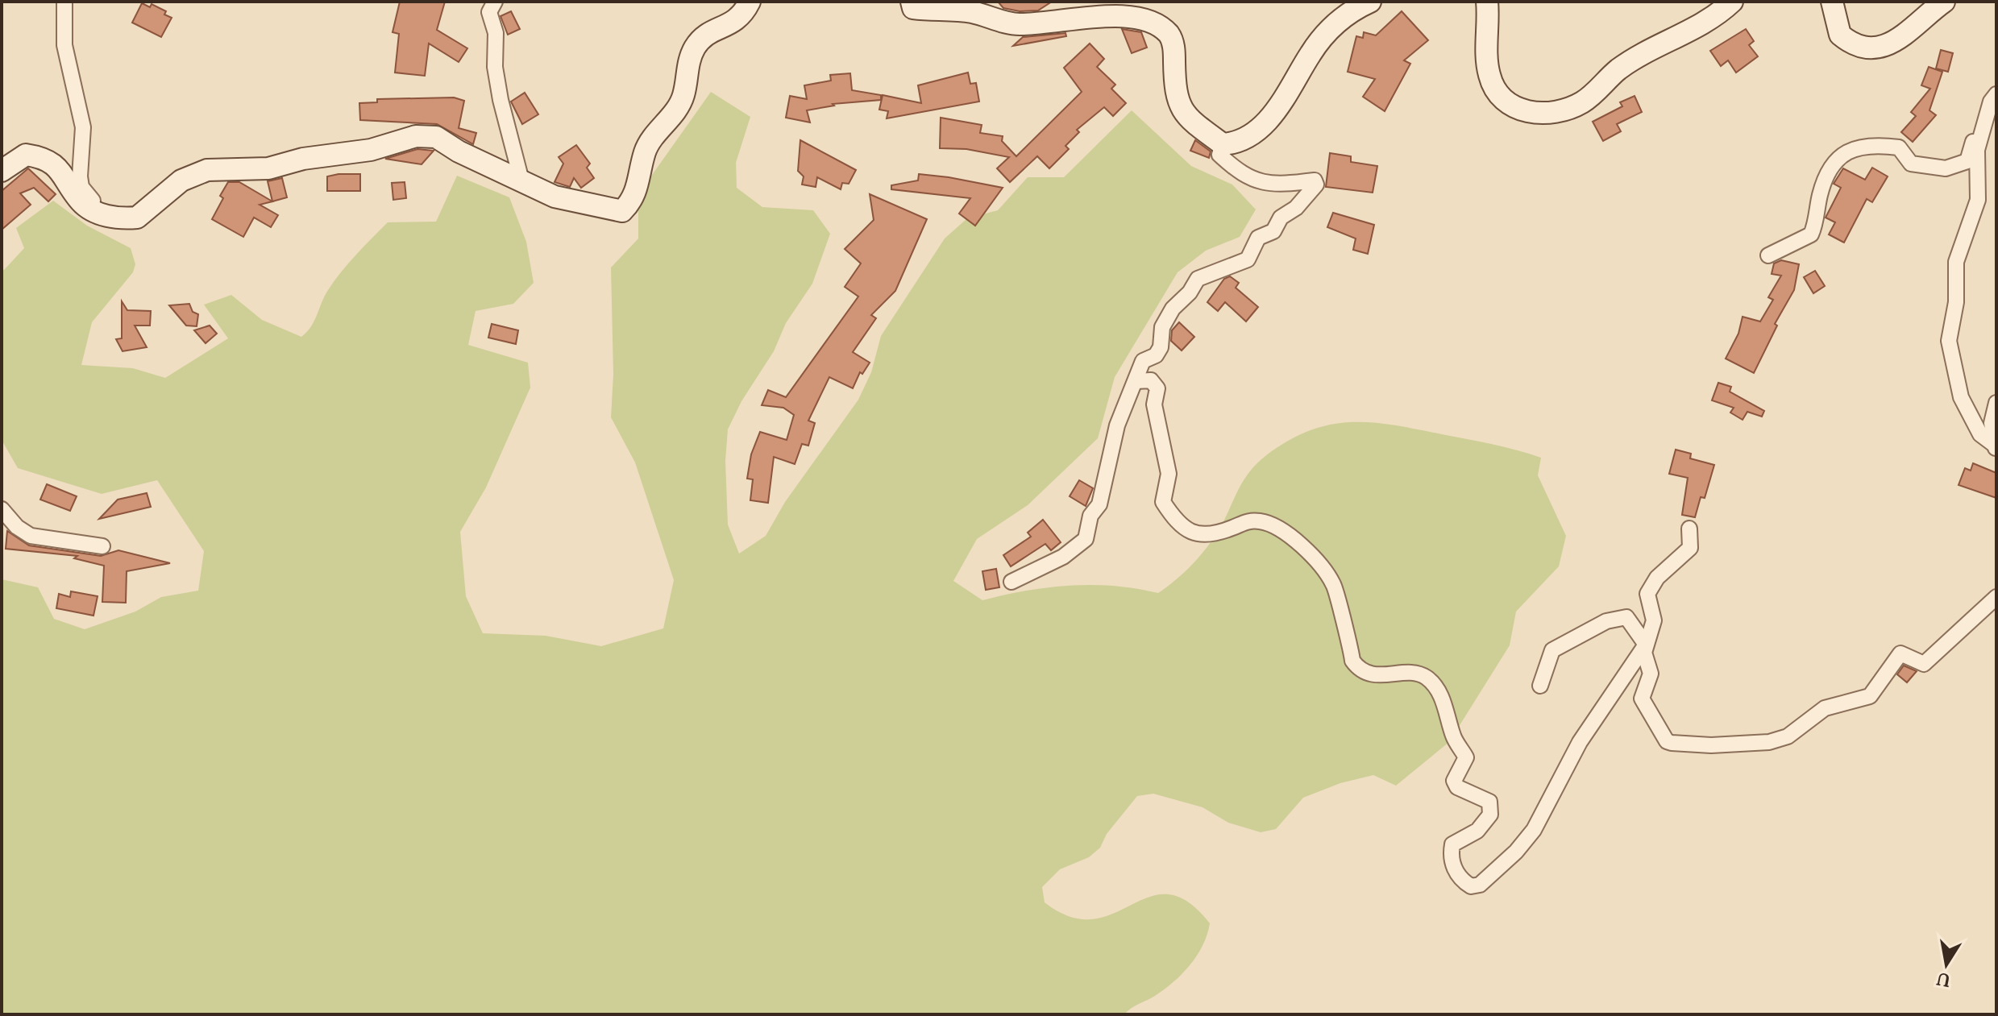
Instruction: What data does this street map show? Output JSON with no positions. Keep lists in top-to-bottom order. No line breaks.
{"north":"bottom"}
